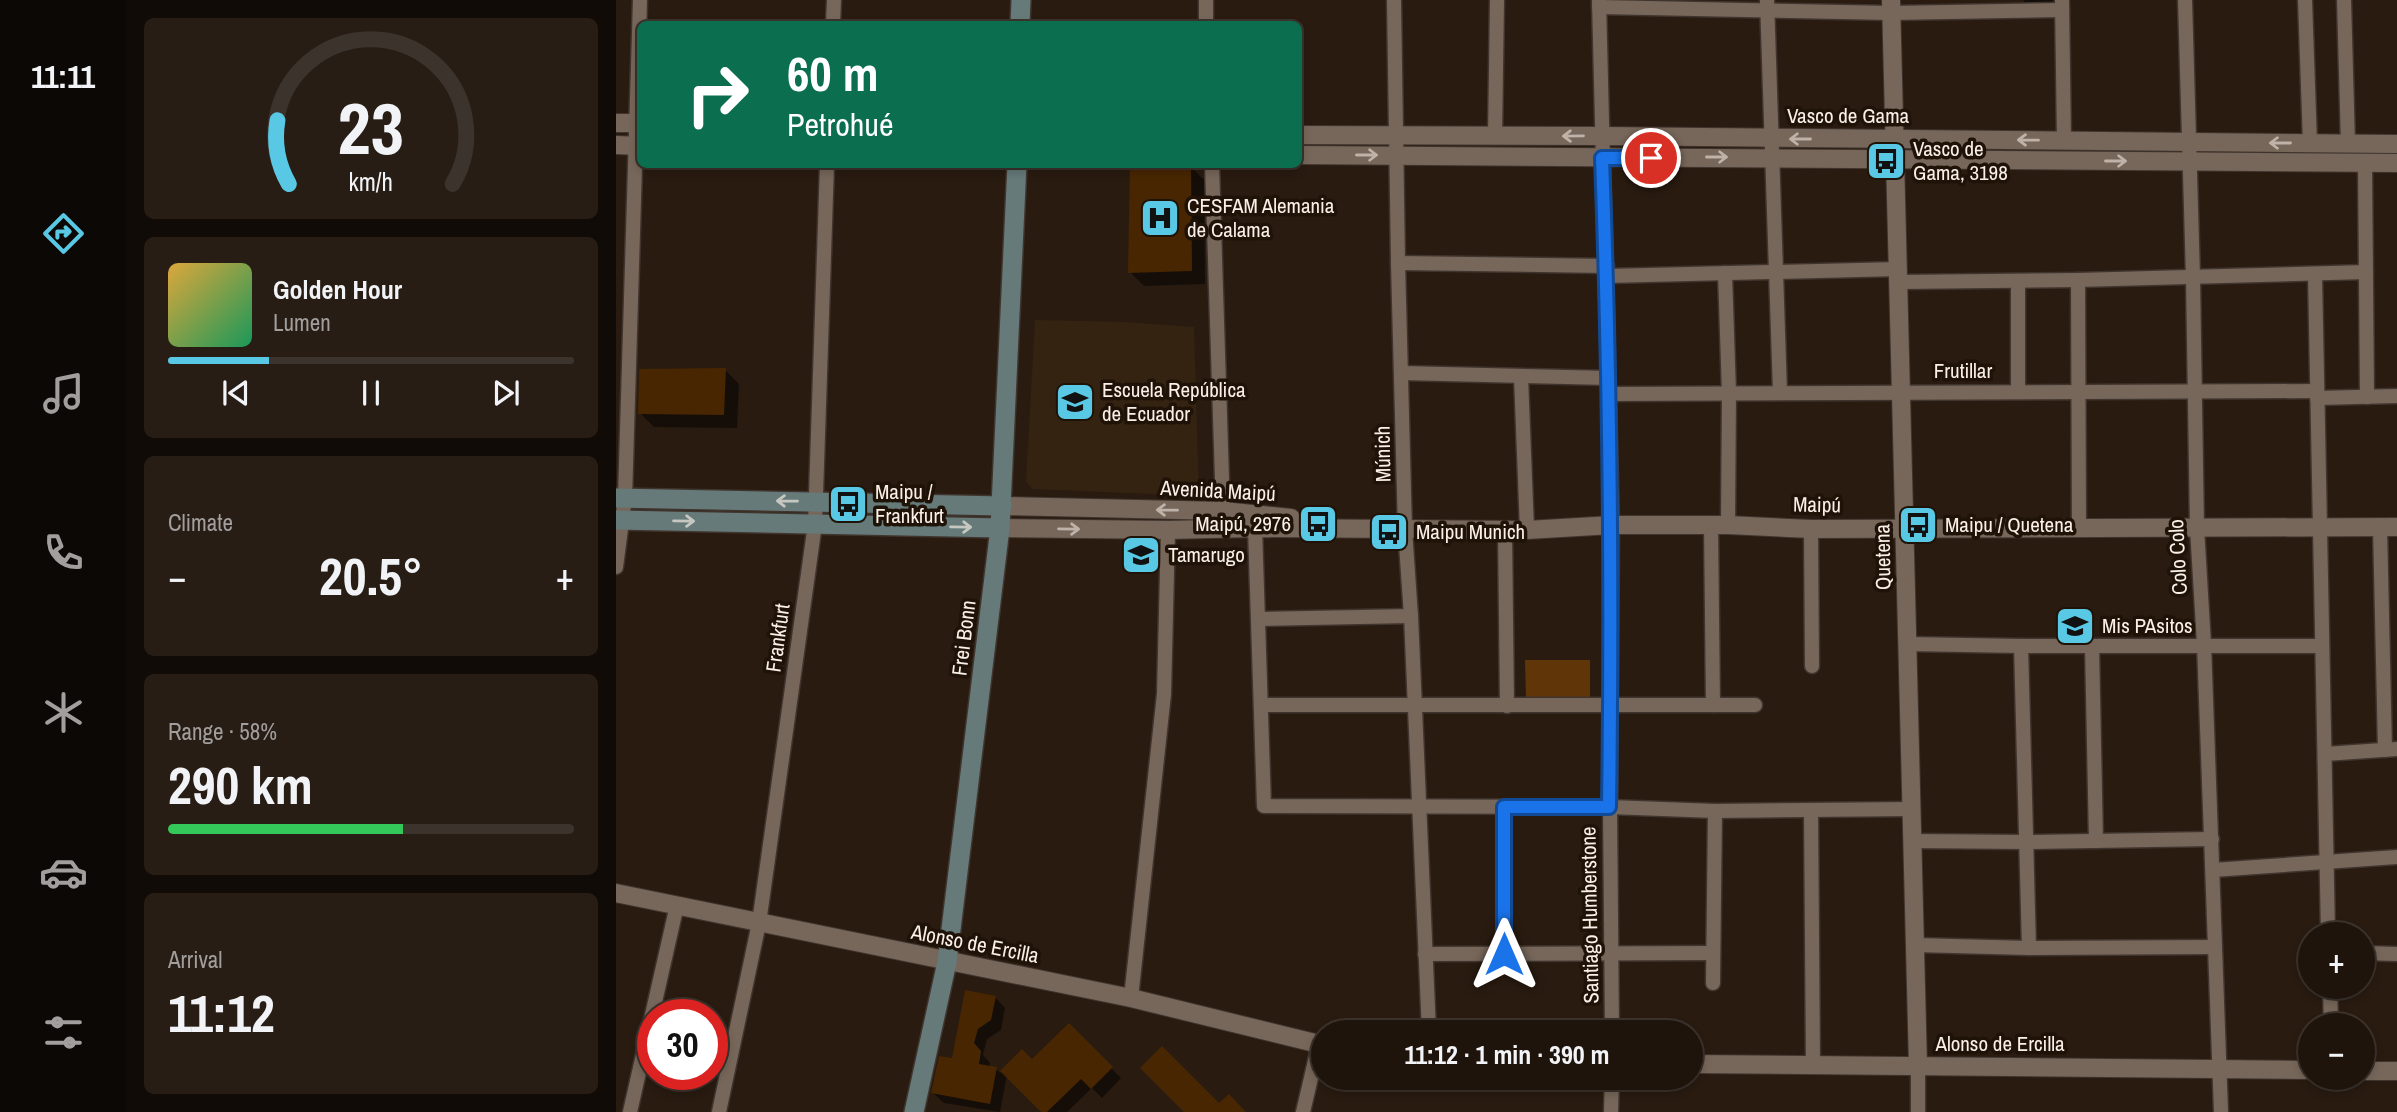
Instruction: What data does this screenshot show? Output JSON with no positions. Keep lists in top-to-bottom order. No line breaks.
{"streets":{"main road":["Avenida Maipú","Frei Bonn"],"street":["Vasco de Gama","Frutillar","Múnich","Maipú","Quetena","Colo Colo","Frankfurt","Santiago Humberstone","Alonso de Ercilla"]},"crossings":[["Vasco de Gama","Múnich"],["Vasco de Gama","Quetena"],["Vasco de Gama","Colo Colo"],["Vasco de Gama","Santiago Humberstone"],["Frutillar","Quetena"],["Frutillar","Colo Colo"],["Frutillar","Santiago Humberstone"],["Múnich","Avenida Maipú"],["Múnich","Maipú"],["Avenida Maipú","Maipú"],["Avenida Maipú","Frankfurt"],["Avenida Maipú","Frei Bonn"],["Maipú","Quetena"],["Maipú","Colo Colo"],["Maipú","Santiago Humberstone"],["Quetena","Alonso de Ercilla"],["Colo Colo","Alonso de Ercilla"],["Frankfurt","Alonso de Ercilla"],["Frei Bonn","Alonso de Ercilla"]],"places":{"bus stop":["Vasco de Gama, 3198","Maipu / Frankfurt","Maipú, 2976","Maipu / Quetena","Maipu Munich"],"hospital":["CESFAM Alemania de Calama"],"school or university":["Escuela República de Ecuador","Tamarugo","Mis PAsitos"]},"page":{"tabs":"11:11","turn":["60 m","Petrohué"],"song":["Golden Hour","Lumen"],"tile":["Climate",["Range · 58%","290 km"],["Arrival","11:12"]],"heat":["−","20.5°","+"],"map_buttons":["+","−"],"limit":"30","trip":"11:12 · 1 min · 390 m","gauge":["23","km/h"]}}
